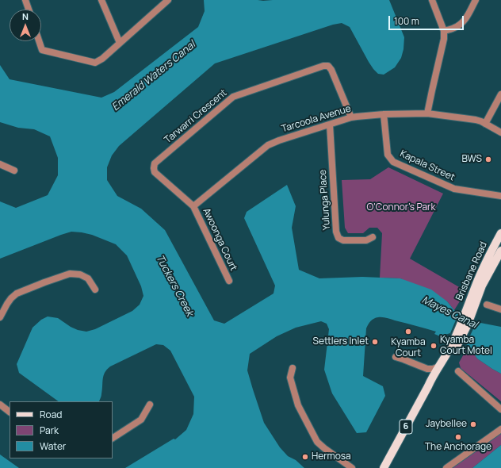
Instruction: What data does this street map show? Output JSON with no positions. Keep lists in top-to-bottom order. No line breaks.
{"streets":{"main road":["Brisbane Road","6"],"street":["Tarwarri Crescent","Tarcoola Avenue","Kapala Street","Yulunga Place","Awoonga Court"]},"crossings":[["Tarwarri Crescent","Tarcoola Avenue"],["Tarwarri Crescent","Awoonga Court"],["Tarcoola Avenue","Kapala Street"],["Tarcoola Avenue","Yulunga Place"],["Tarcoola Avenue","Awoonga Court"]],"water":["Emerald Waters Canal","Tuckers Creek","Mayes Canal"],"parks":["O'Connor's Park"],"places":["BWS","Kyamba Court","Settlers Inlet","Kyamba Court Motel","Jaybellee","The Anchorage","Hermosa"],"legend":["Road","Park","Water"],"scale_bar":"100 m","north":"top"}
